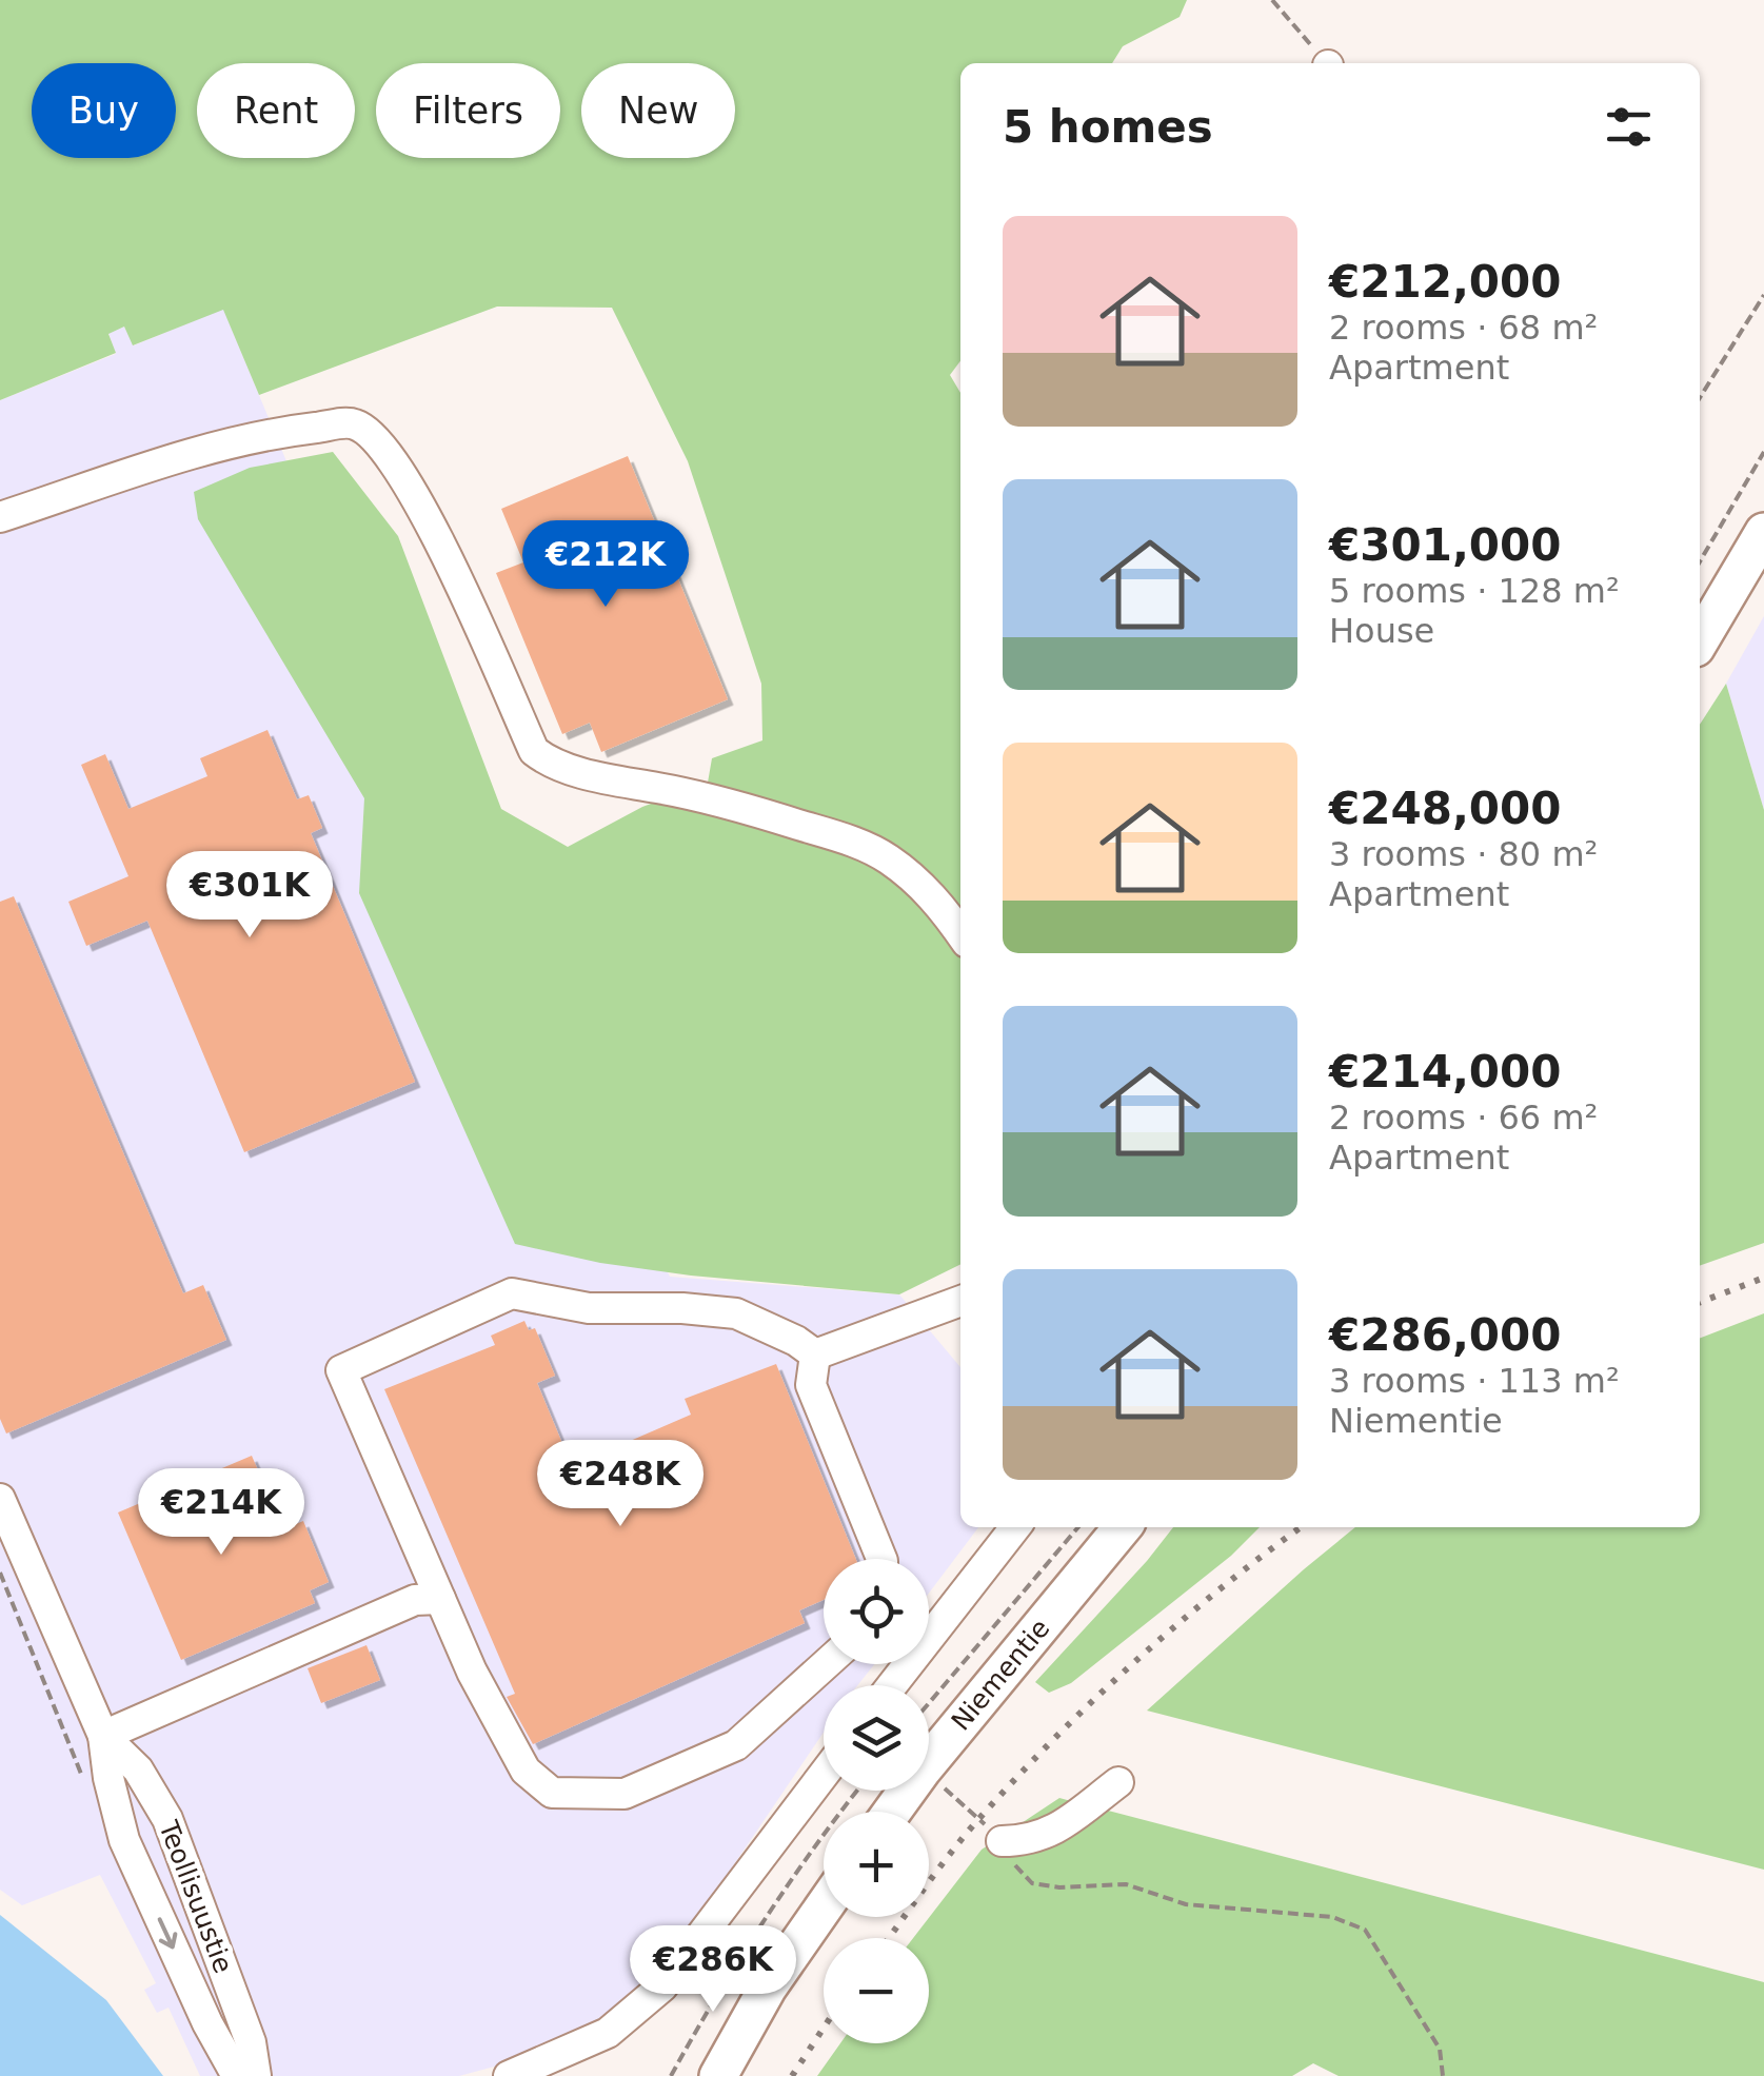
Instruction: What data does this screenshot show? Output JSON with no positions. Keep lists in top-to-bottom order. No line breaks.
{"streets":{"main road":["Niementie"],"lane":["Teollisuustie"]},"page":{"chip":["Buy","Rent","Filters","New"],"heading":"5 homes","list":[{"name":"€212,000","note":"2 rooms · 68 m² · Apartment"},{"name":"€301,000","note":"5 rooms · 128 m² · House"},{"name":"€248,000","note":"3 rooms · 80 m² · Apartment"},{"name":"€214,000","note":"2 rooms · 66 m² · Apartment"},{"name":"€286,000","note":"3 rooms · 113 m² · Niementie"}],"price":["€212K","€301K","€248K","€214K","€286K"],"map_buttons":["+","−"]}}
